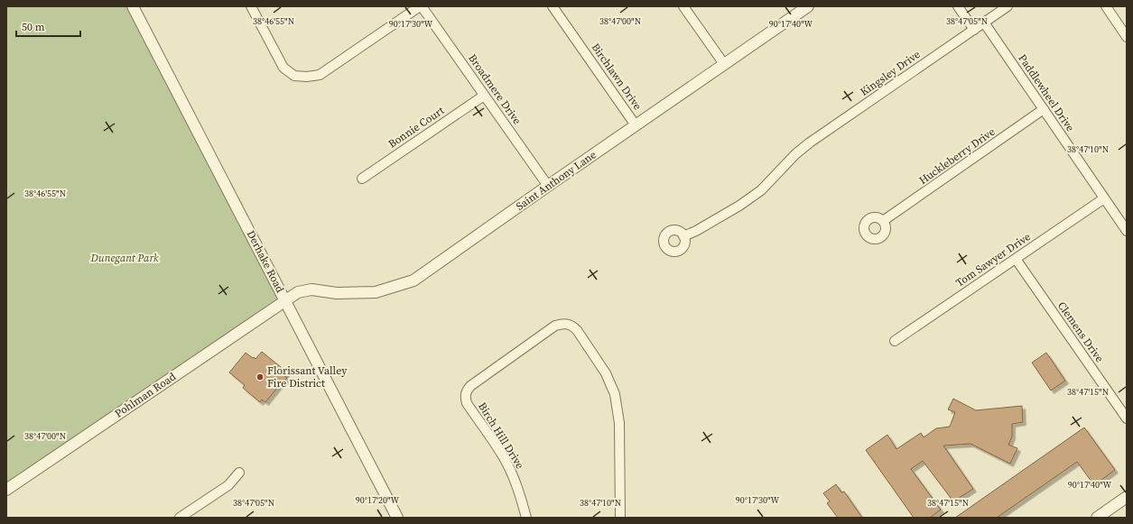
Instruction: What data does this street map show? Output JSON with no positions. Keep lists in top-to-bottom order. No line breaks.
{"streets":{"street":["Kingsley Drive","Birchlawn Drive","Broadmere Drive","Paddlewheel Drive","Bonnie Court","Huckleberry Drive","Saint Anthony Lane","Tom Sawyer Drive","Derhake Road","Clemens Drive","Pohlman Road","Birch Hill Drive"]},"crossings":[["Kingsley Drive","Paddlewheel Drive"],["Birchlawn Drive","Saint Anthony Lane"],["Broadmere Drive","Bonnie Court"],["Broadmere Drive","Saint Anthony Lane"],["Paddlewheel Drive","Huckleberry Drive"],["Paddlewheel Drive","Tom Sawyer Drive"],["Saint Anthony Lane","Derhake Road"],["Saint Anthony Lane","Pohlman Road"],["Tom Sawyer Drive","Clemens Drive"],["Derhake Road","Pohlman Road"]],"parks":["Dunegant Park"],"places":["Florissant Valley Fire District"],"scale_bar":"50 m","coordinates":["38°46'55\"N","38°47'00\"N","38°47'05\"N","90°17'30\"W","90°17'40\"W","38°47'10\"N","38°47'15\"N","90°17'20\"W"]}
